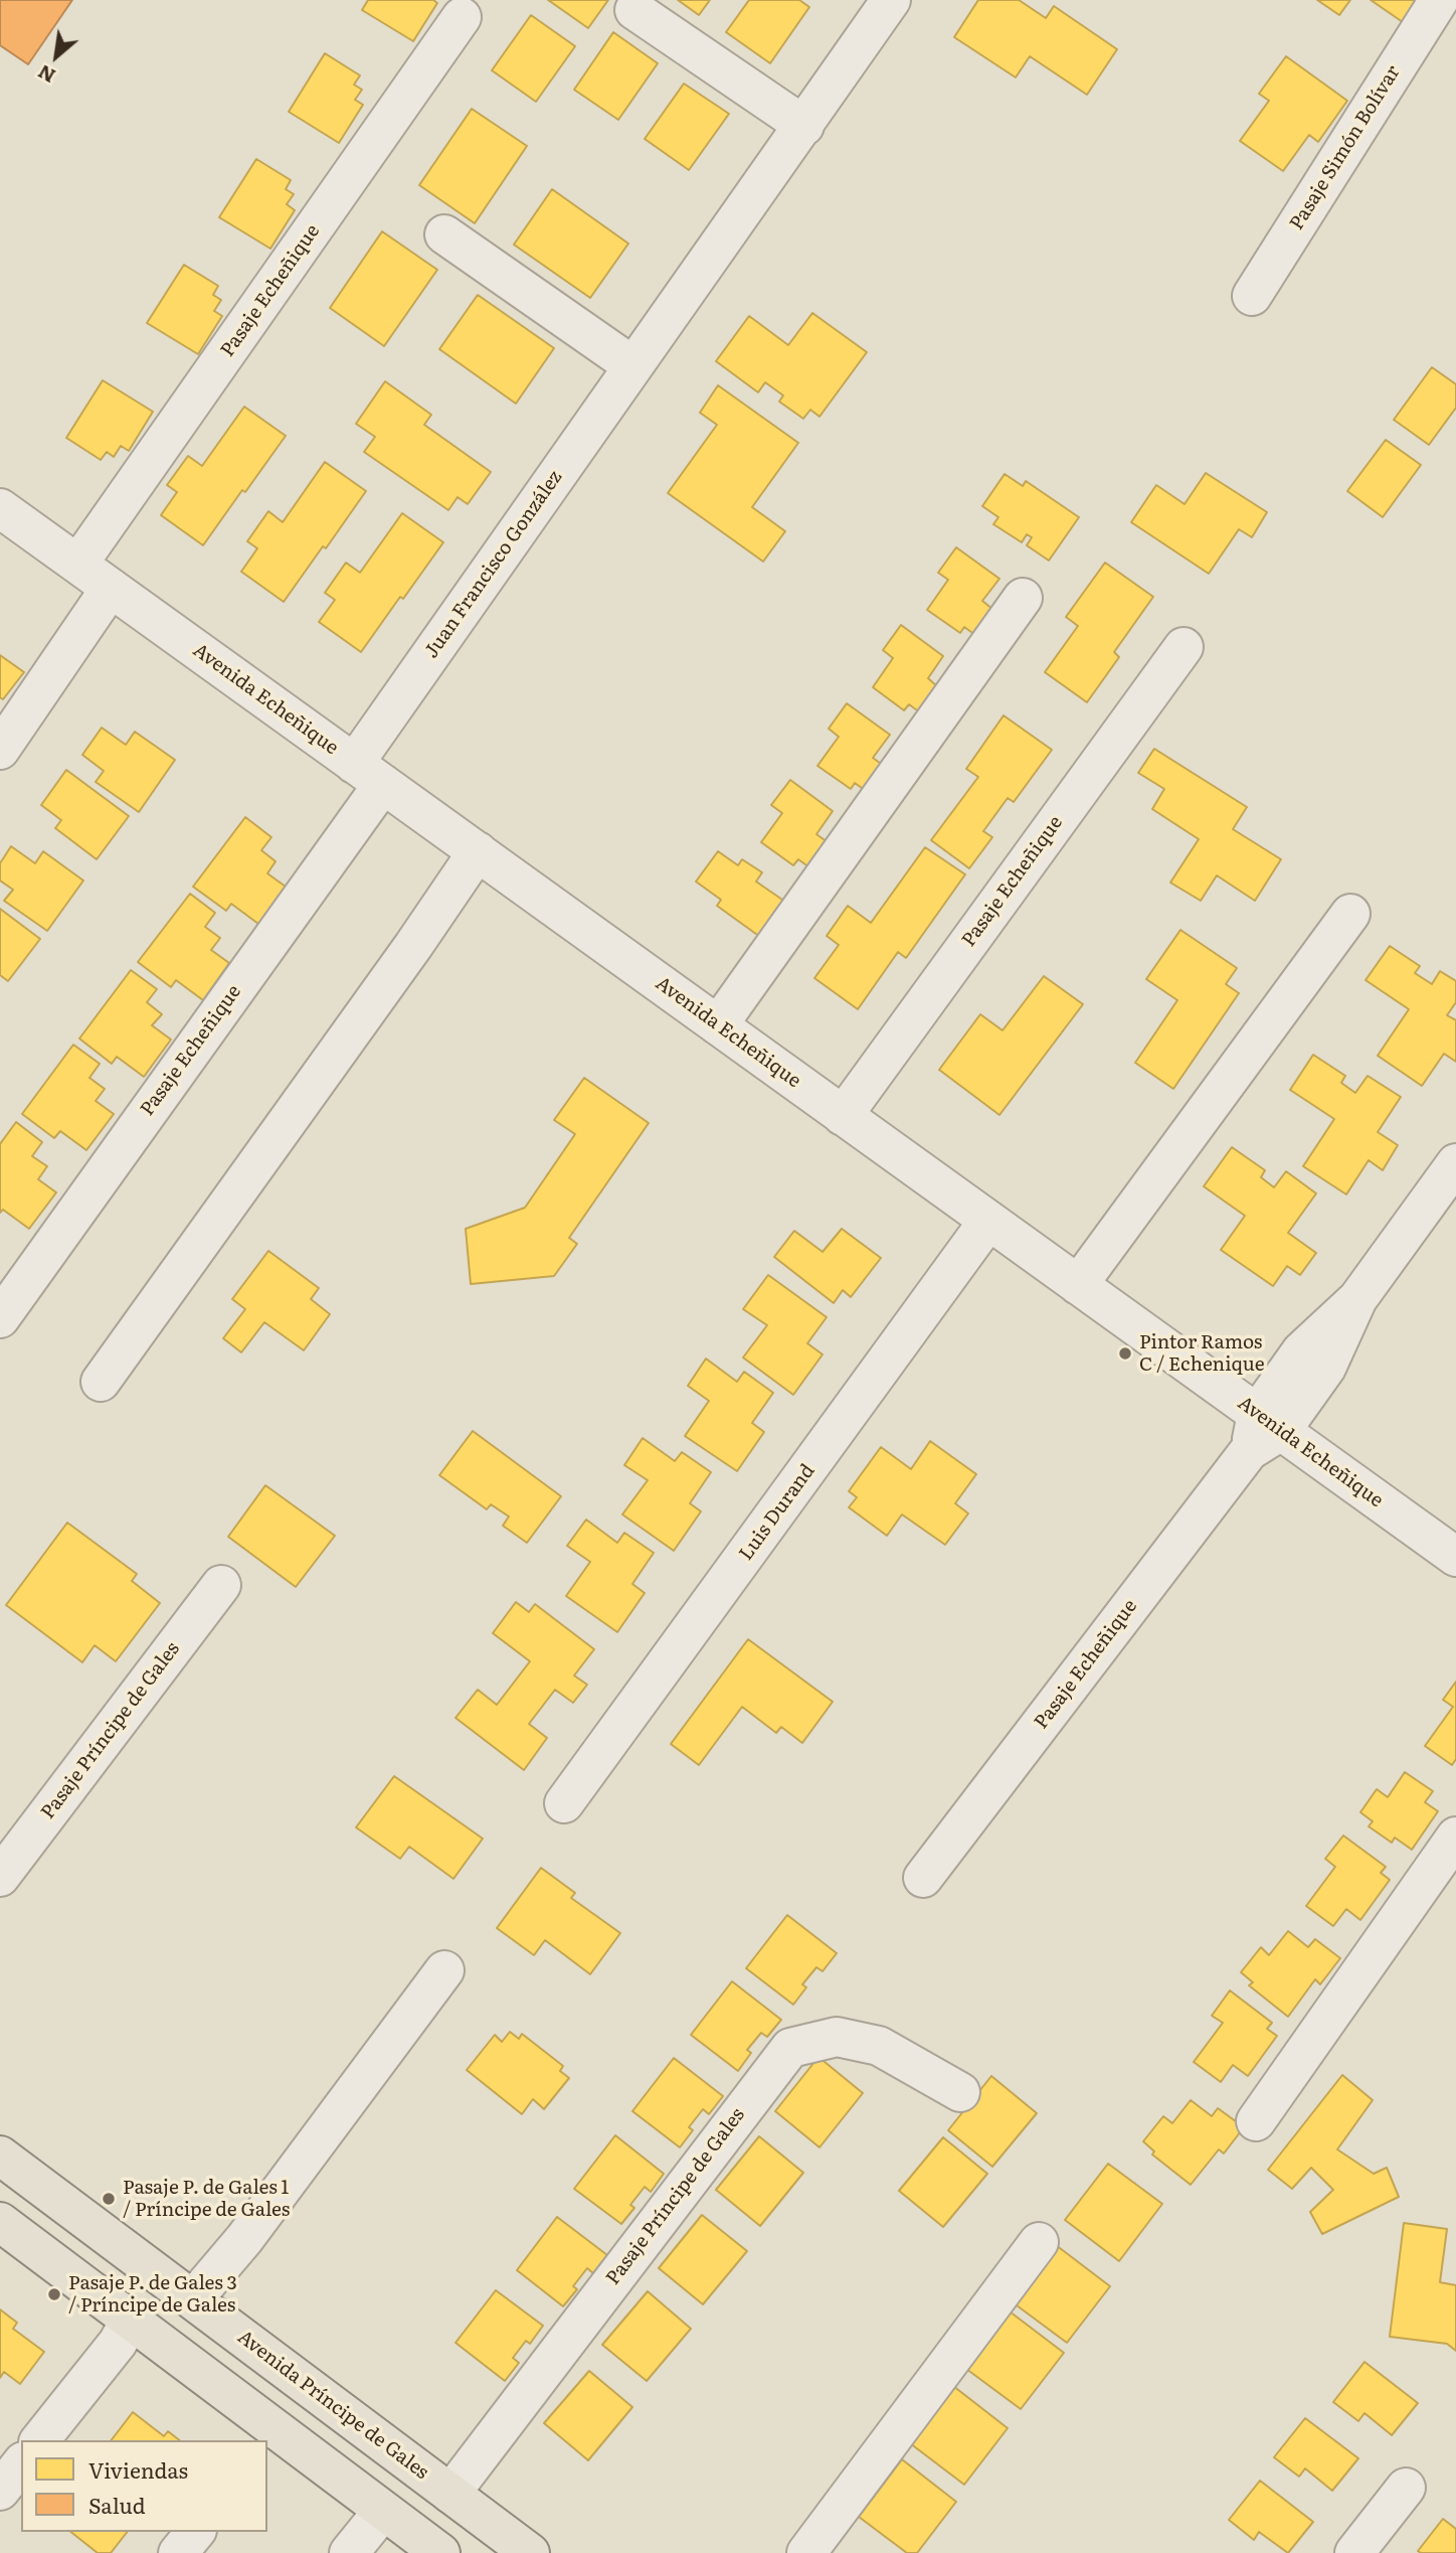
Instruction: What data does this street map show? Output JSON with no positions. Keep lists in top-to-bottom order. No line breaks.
{"streets":{"main road":["Avenida Príncipe de Gales"],"street":["Pasaje Simón Bolívar","Pasaje Echeñique","Juan Francisco González","Avenida Echeñique","Luis Durand","Pasaje Príncipe de Gales"]},"crossings":[["Pasaje Echeñique","Juan Francisco González"],["Pasaje Echeñique","Avenida Echeñique"],["Juan Francisco González","Avenida Echeñique"],["Avenida Echeñique","Luis Durand"],["Pasaje Príncipe de Gales","Avenida Príncipe de Gales"]],"places":["Pintor Ramos C / Echenique","Pasaje P. de Gales 1 / Príncipe de Gales","Pasaje P. de Gales 3 / Príncipe de Gales"],"legend":["Viviendas","Salud"],"north":"bottom left"}
